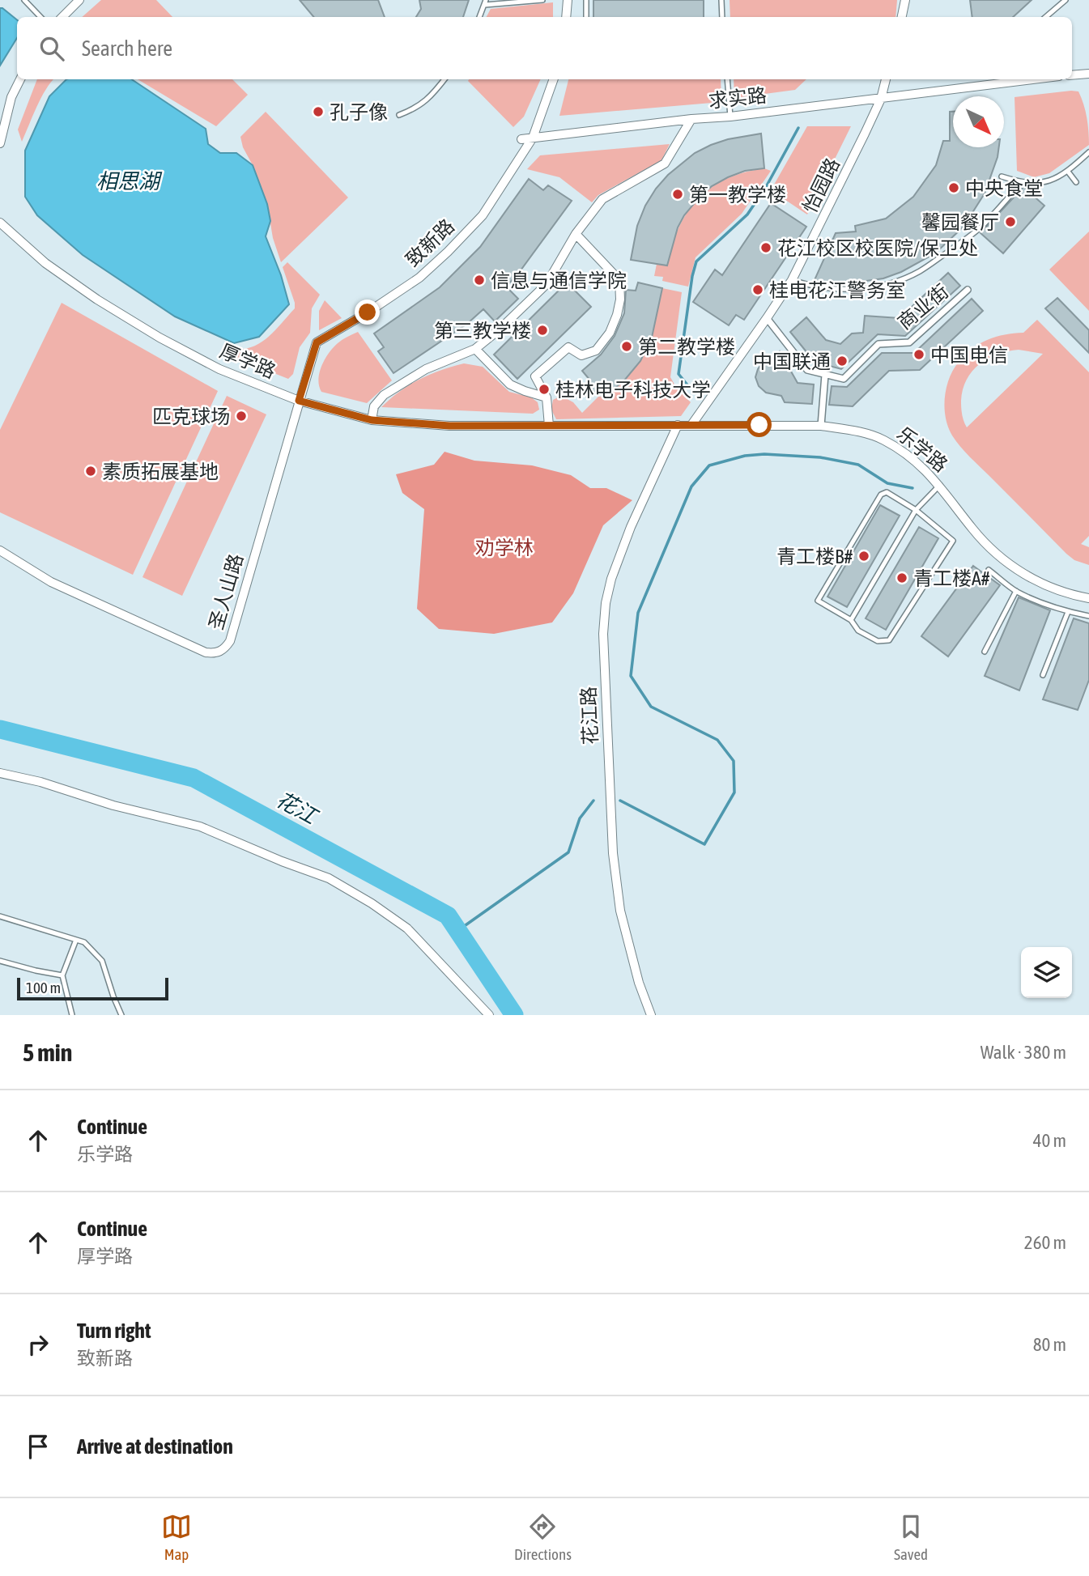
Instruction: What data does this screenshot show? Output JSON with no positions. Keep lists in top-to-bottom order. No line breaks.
{"streets":{"street":["求实路","怡园路","致新路","商业街","厚学路","乐学路","圣人山路","花江路"]},"crossings":[["求实路","怡园路"],["求实路","致新路"],["怡园路","厚学路"],["怡园路","乐学路"],["致新路","厚学路"],["致新路","圣人山路"],["厚学路","乐学路"],["厚学路","圣人山路"],["厚学路","花江路"]],"water":["相思湖","花江"],"parks":["劝学林"],"places":["孔子像","中央食堂","第一教学楼","馨园餐厅","花江校区校医院/保卫处","信息与通信学院","桂电花江警务室","第三教学楼","第二教学楼","中国电信","中国联通","桂林电子科技大学","匹克球场","素质拓展基地","青工楼B#","青工楼A#"],"scale_bar":"100 m","north":"bottom right","page":{"search":"Search here","scale":"100 m","heading":["5 min","Walk · 380 m"],"list":[["Continue","乐学路","40 m"],["Continue","厚学路","260 m"],["Turn right","致新路","80 m"],"Arrive at destination"],"nav":["Map","Directions","Saved"]}}
